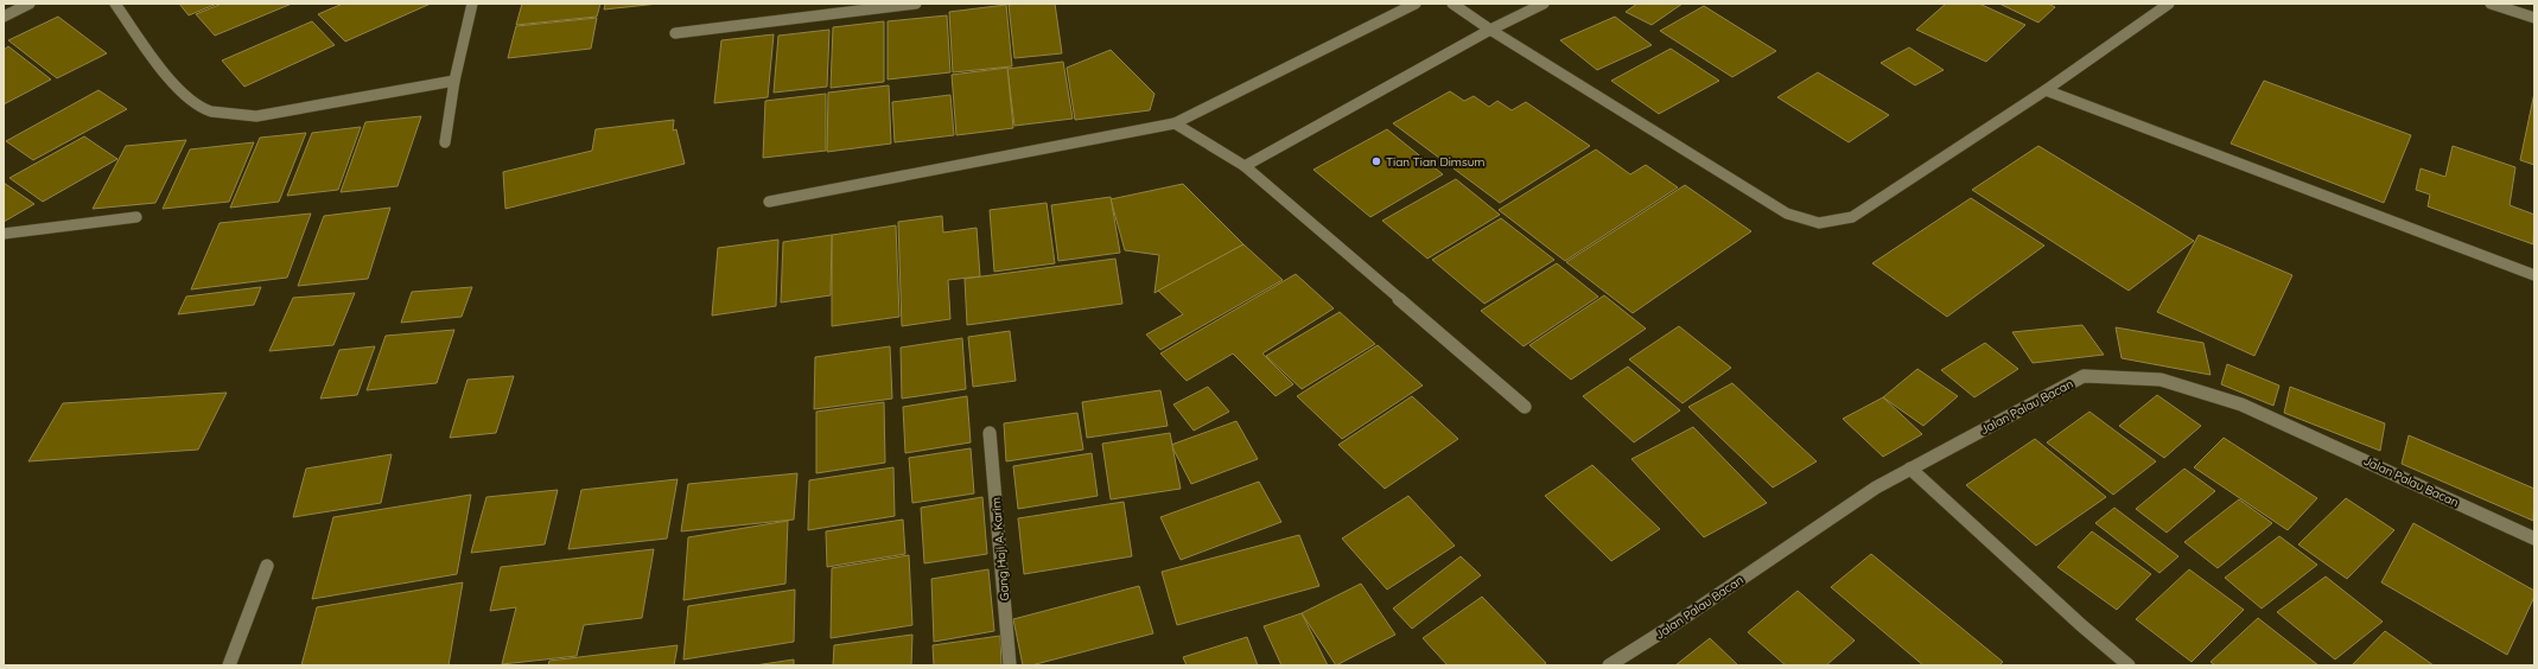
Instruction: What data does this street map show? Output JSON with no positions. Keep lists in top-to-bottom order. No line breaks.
{"streets":{"street":["Jalan Palau Bacan","Gang Haji A. Karim"]},"places":["Tian Tian Dimsum"]}
